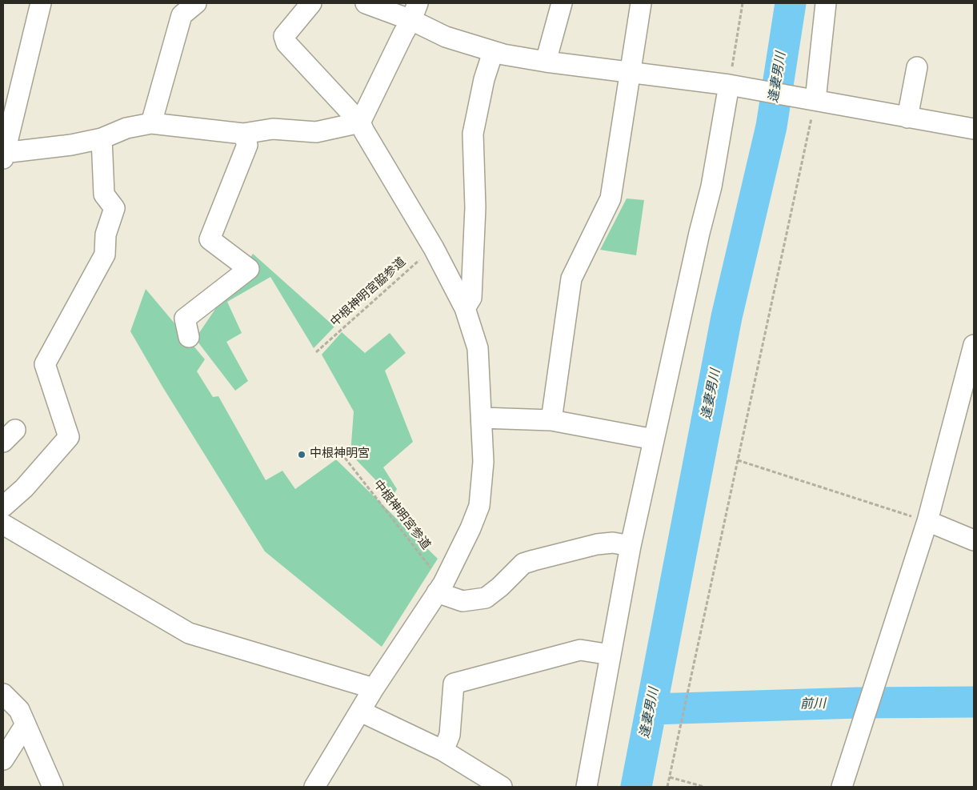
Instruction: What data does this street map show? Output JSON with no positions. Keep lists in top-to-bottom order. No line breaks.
{"streets":{"path":["中根神明宮脇参道","中根神明宮参道"]},"water":["逢妻男川","前川"],"places":["中根神明宮"]}
